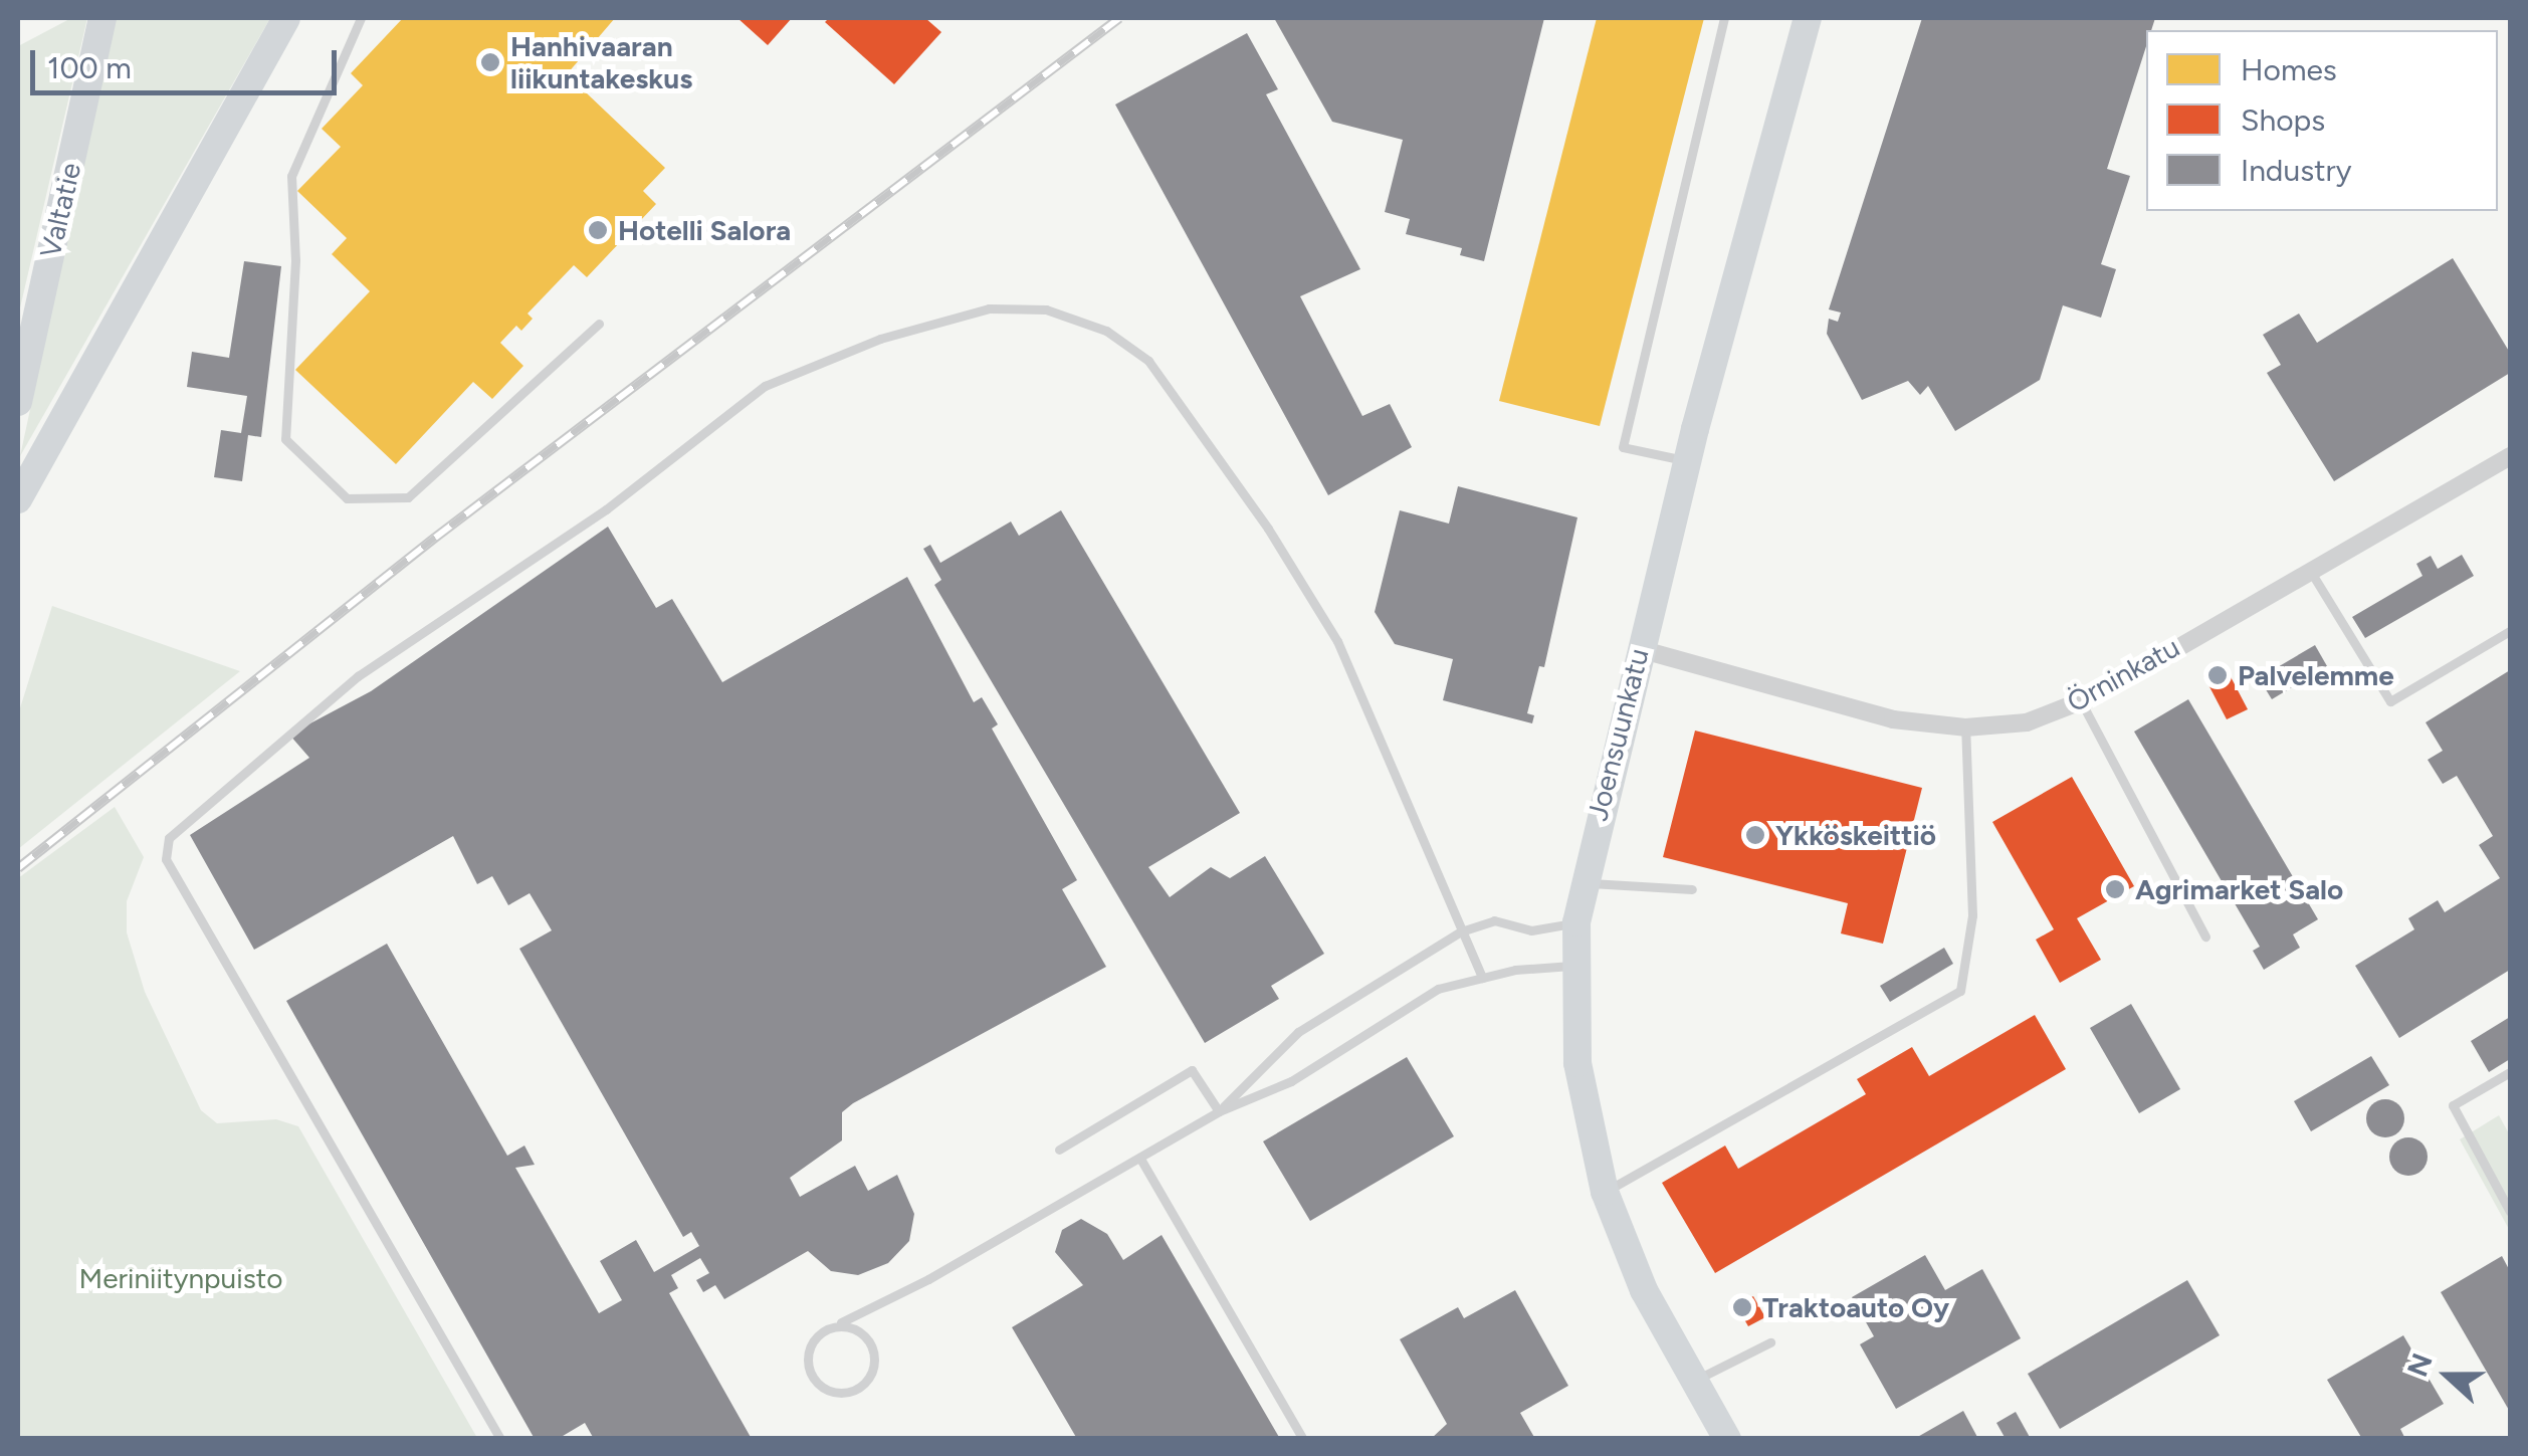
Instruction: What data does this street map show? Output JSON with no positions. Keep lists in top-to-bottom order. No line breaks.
{"streets":{"street":["Valtatie","Örninkatu","Joensuunkatu"]},"crossings":[["Örninkatu","Joensuunkatu"]],"parks":["Meriniitynpuisto"],"places":["Hanhivaaran liikuntakeskus","Hotelli Salora","Palvelemme","Ykköskeittiö","Agrimarket Salo","Traktoauto Oy"],"legend":["Homes","Shops","Industry"],"scale_bar":"100 m","north":"left"}
